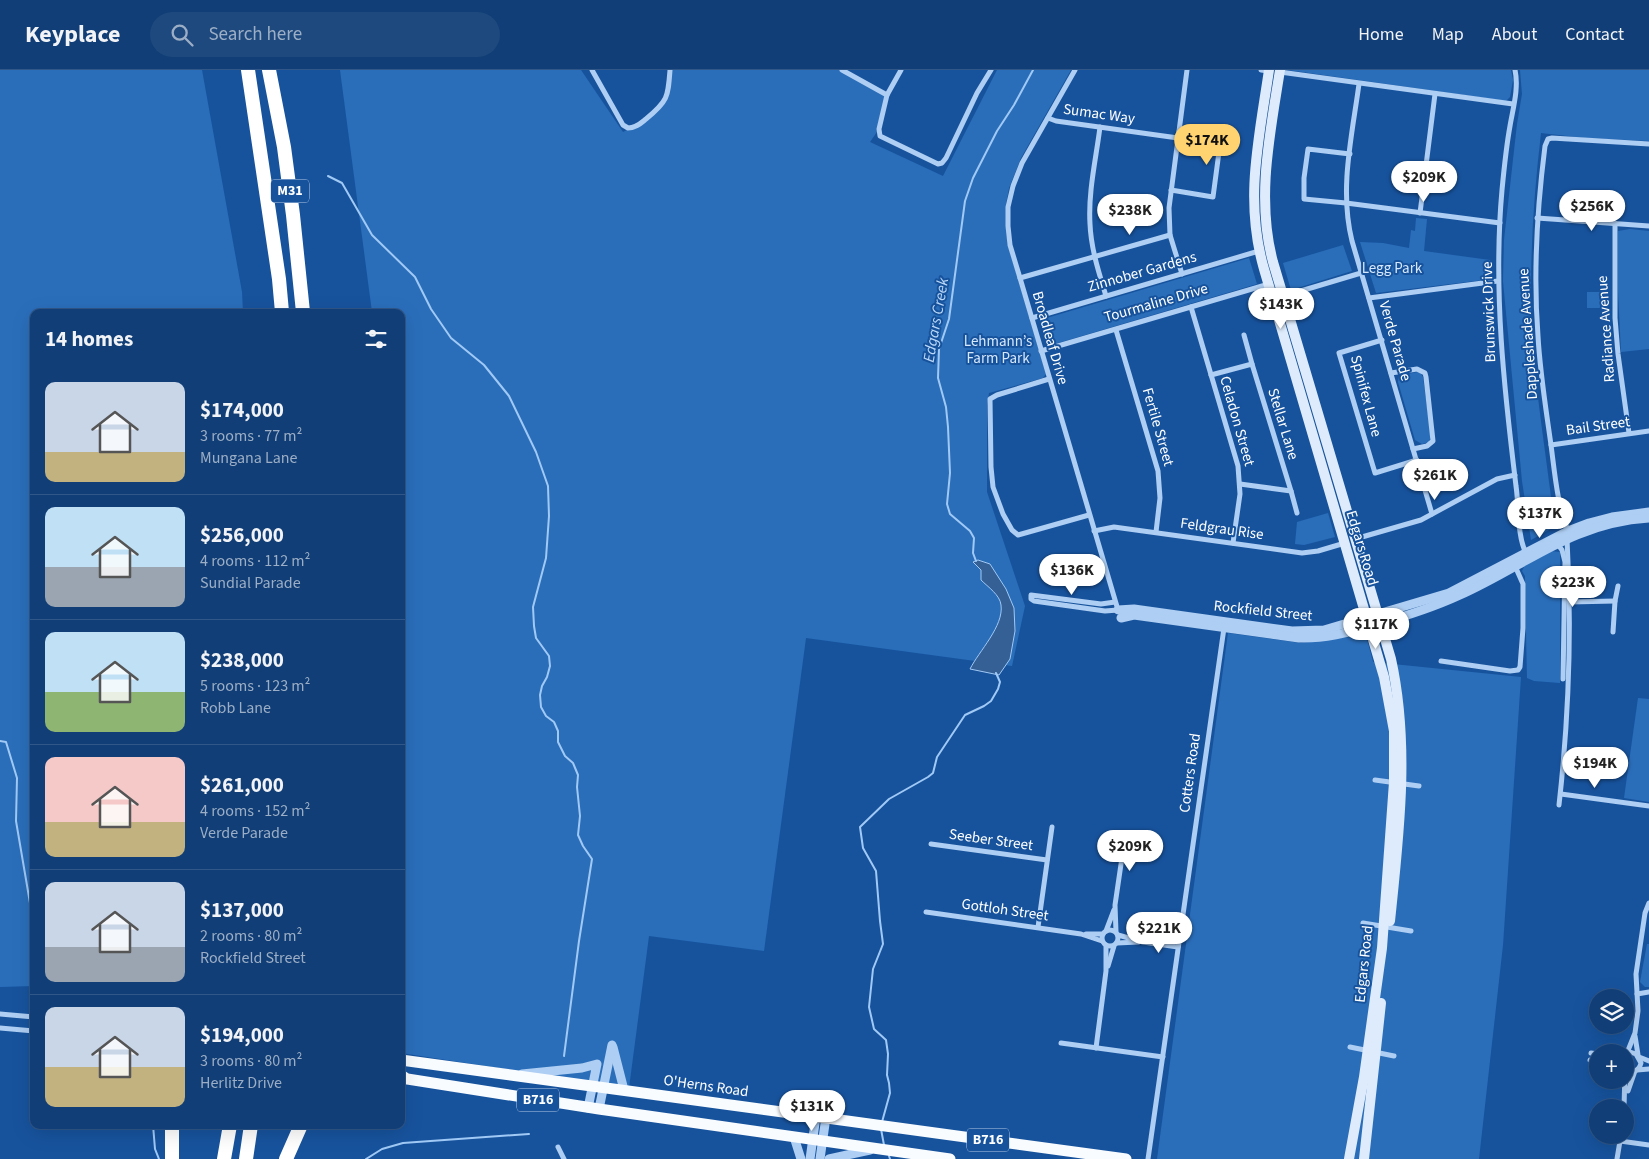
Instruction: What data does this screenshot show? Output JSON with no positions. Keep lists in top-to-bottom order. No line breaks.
{"streets":{"highway":["M31"],"main road":["Edgars Road","O'Herns Road","B716"],"street":["Sumac Way","Zinnober Gardens","Tourmaline Drive","Brunswick Drive","Radiance Avenue","Dappleshade Avenue","Broadleaf Drive","Verde Parade","Spinifex Lane","Celadon Street","Stellar Lane","Bail Street","Fertile Street","Feldgrau Rise","Rockfield Street","Cotters Road","Seeber Street","Gottloh Street"]},"crossings":[["Sumac Way","Broadleaf Drive"],["Zinnober Gardens","Broadleaf Drive"],["Zinnober Gardens","Edgars Road"],["Tourmaline Drive","Broadleaf Drive"],["Tourmaline Drive","Celadon Street"],["Tourmaline Drive","Fertile Street"],["Tourmaline Drive","Edgars Road"],["Brunswick Drive","Feldgrau Rise"],["Brunswick Drive","Rockfield Street"],["Radiance Avenue","Bail Street"],["Dappleshade Avenue","Bail Street"],["Dappleshade Avenue","Rockfield Street"],["Broadleaf Drive","Feldgrau Rise"],["Broadleaf Drive","Rockfield Street"],["Verde Parade","Spinifex Lane"],["Verde Parade","Feldgrau Rise"],["Celadon Street","Feldgrau Rise"],["Fertile Street","Feldgrau Rise"],["Feldgrau Rise","Edgars Road"],["Edgars Road","Rockfield Street"],["Rockfield Street","Cotters Road"]],"water":["Edgars Creek"],"parks":["Legg Park","Lehmann’s Farm Park"],"page":{"header":"Keyplace","search":"Search here","nav":["Home","Map","About","Contact"],"price":["$174K","$209K","$256K","$238K","$143K","$261K","$137K","$136K","$223K","$117K","$194K","$209K","$221K","$131K"],"heading":"14 homes","list":[{"name":"$174,000","note":"3 rooms · 77 m² · Mungana Lane"},{"name":"$256,000","note":"4 rooms · 112 m² · Sundial Parade"},{"name":"$238,000","note":"5 rooms · 123 m² · Robb Lane"},{"name":"$261,000","note":"4 rooms · 152 m² · Verde Parade"},{"name":"$137,000","note":"2 rooms · 80 m² · Rockfield Street"},{"name":"$194,000","note":"3 rooms · 80 m² · Herlitz Drive"}],"map_buttons":["+","−"]}}
